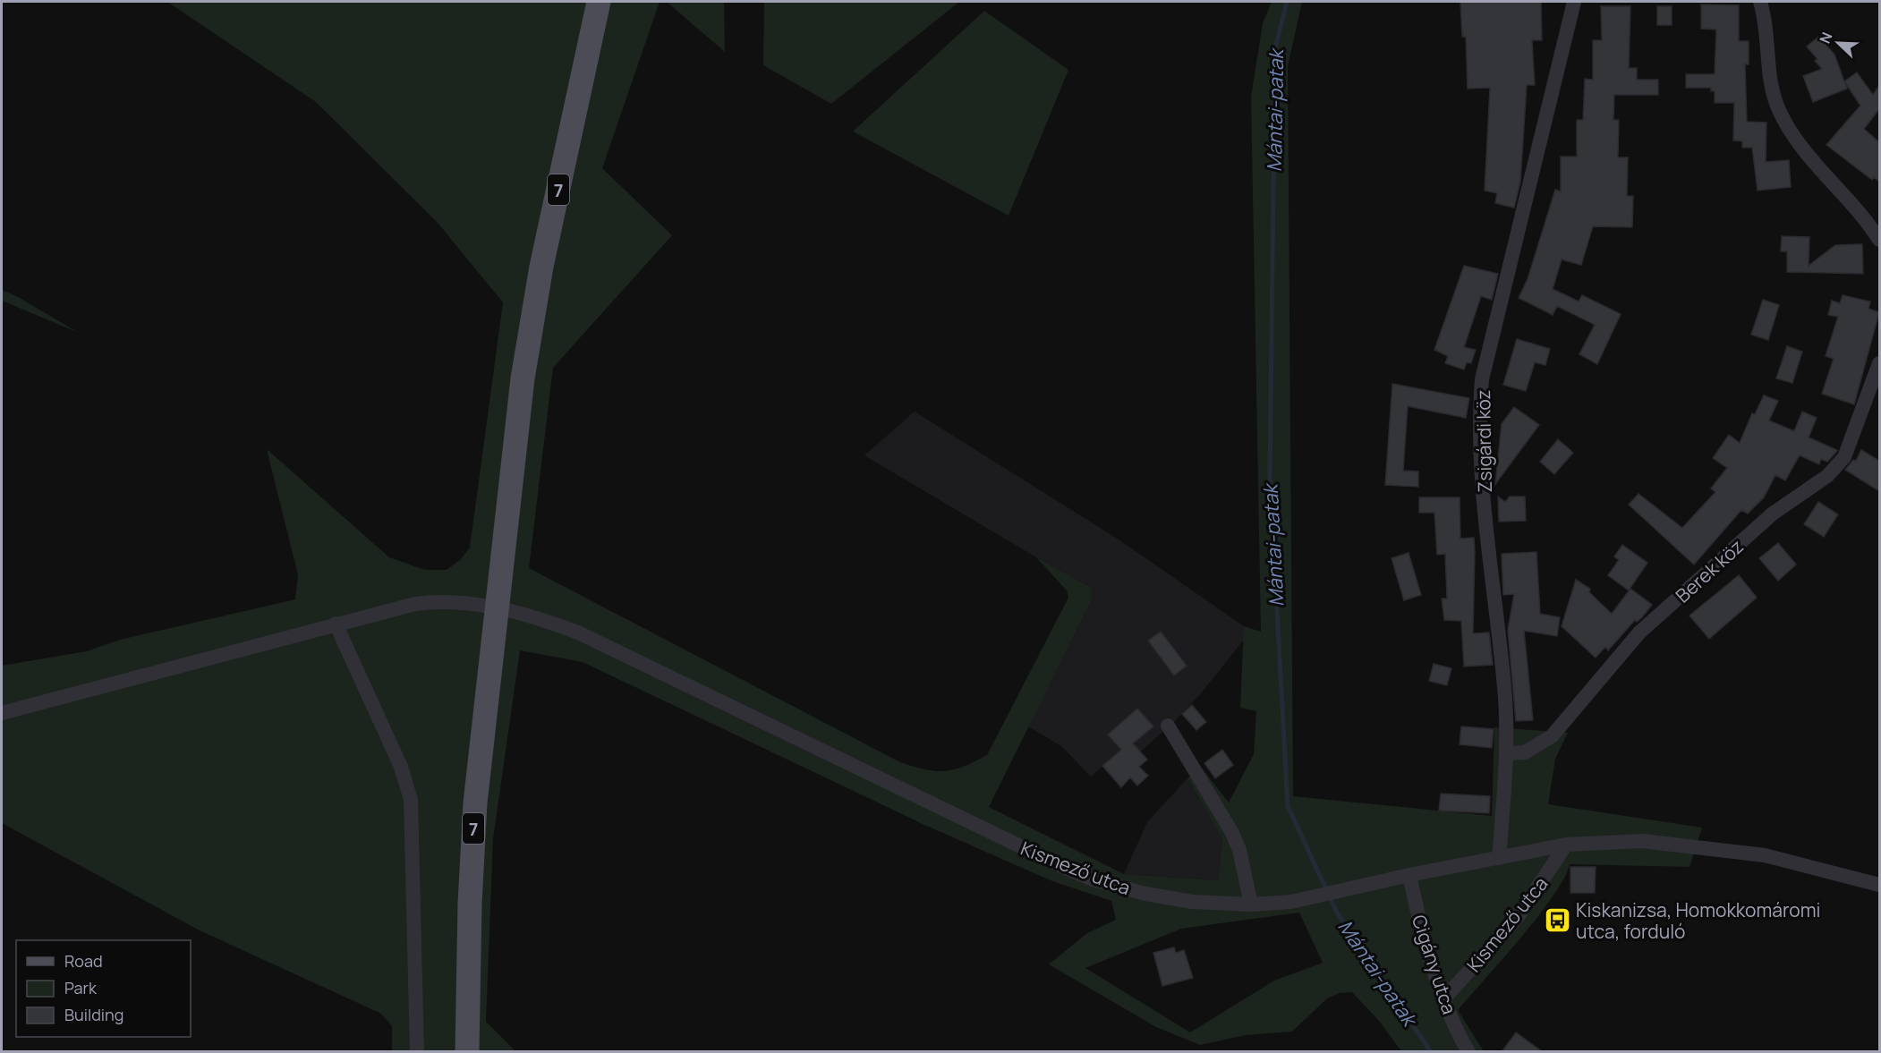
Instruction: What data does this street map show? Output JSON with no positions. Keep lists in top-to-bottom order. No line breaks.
{"streets":{"main road":["7"],"street":["Zsigárdi köz","Berek köz","Kismező utca","Cigány utca"]},"crossings":[["7","Kismező utca"],["Zsigárdi köz","Berek köz"],["Zsigárdi köz","Kismező utca"],["Kismező utca","Cigány utca"]],"water":["Mántai-patak"],"places":{"bus stop":["Kiskanizsa, Homokkomáromi utca, forduló"]},"legend":["Road","Park","Building"],"north":"top left"}
